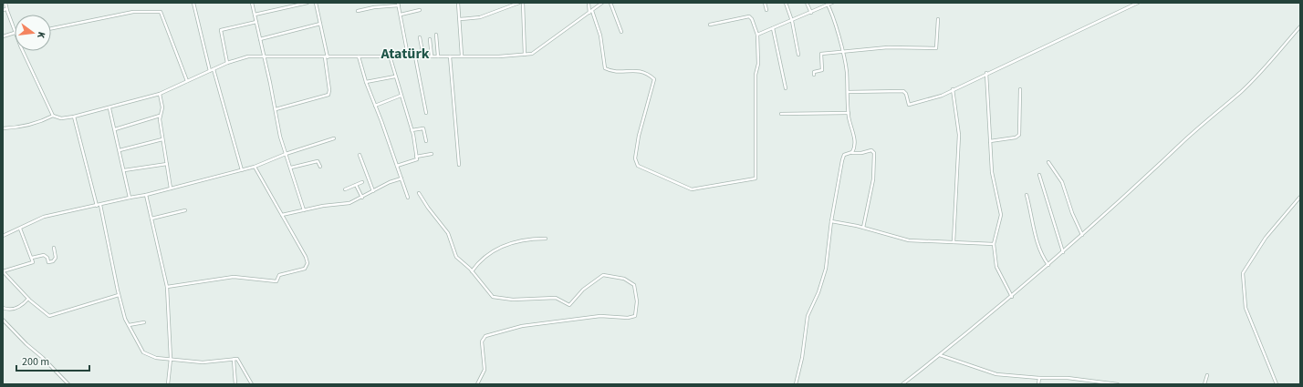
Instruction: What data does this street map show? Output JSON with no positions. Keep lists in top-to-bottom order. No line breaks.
{"districts":["Atatürk"],"scale_bar":"200 m","north":"right"}
